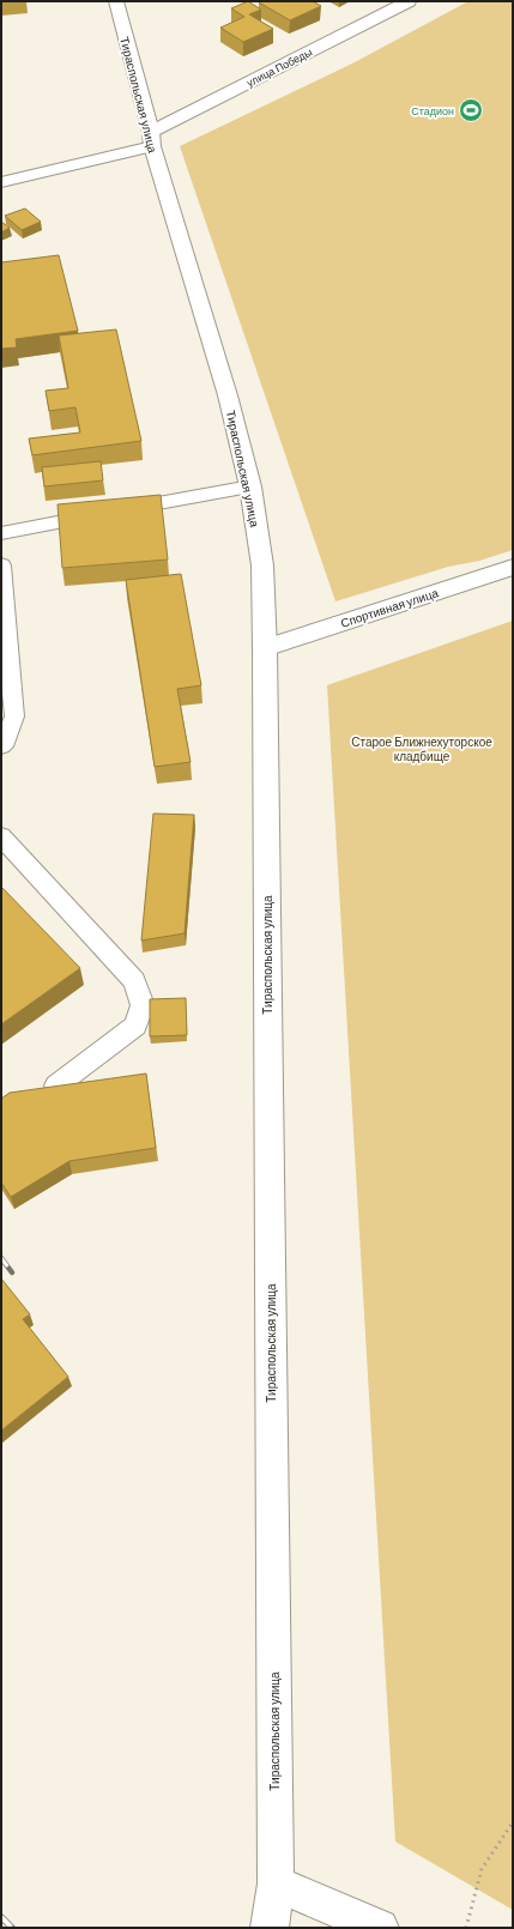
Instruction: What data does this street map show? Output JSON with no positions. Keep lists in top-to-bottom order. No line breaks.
{"streets":{"street":["улица Победы","Тираспольская улица","Спортивная улица"]},"crossings":[["улица Победы","Тираспольская улица"],["Тираспольская улица","Спортивная улица"]],"parks":["Старое Ближнехуторское кладбище"],"places":{"sports":["Стадион"]}}
